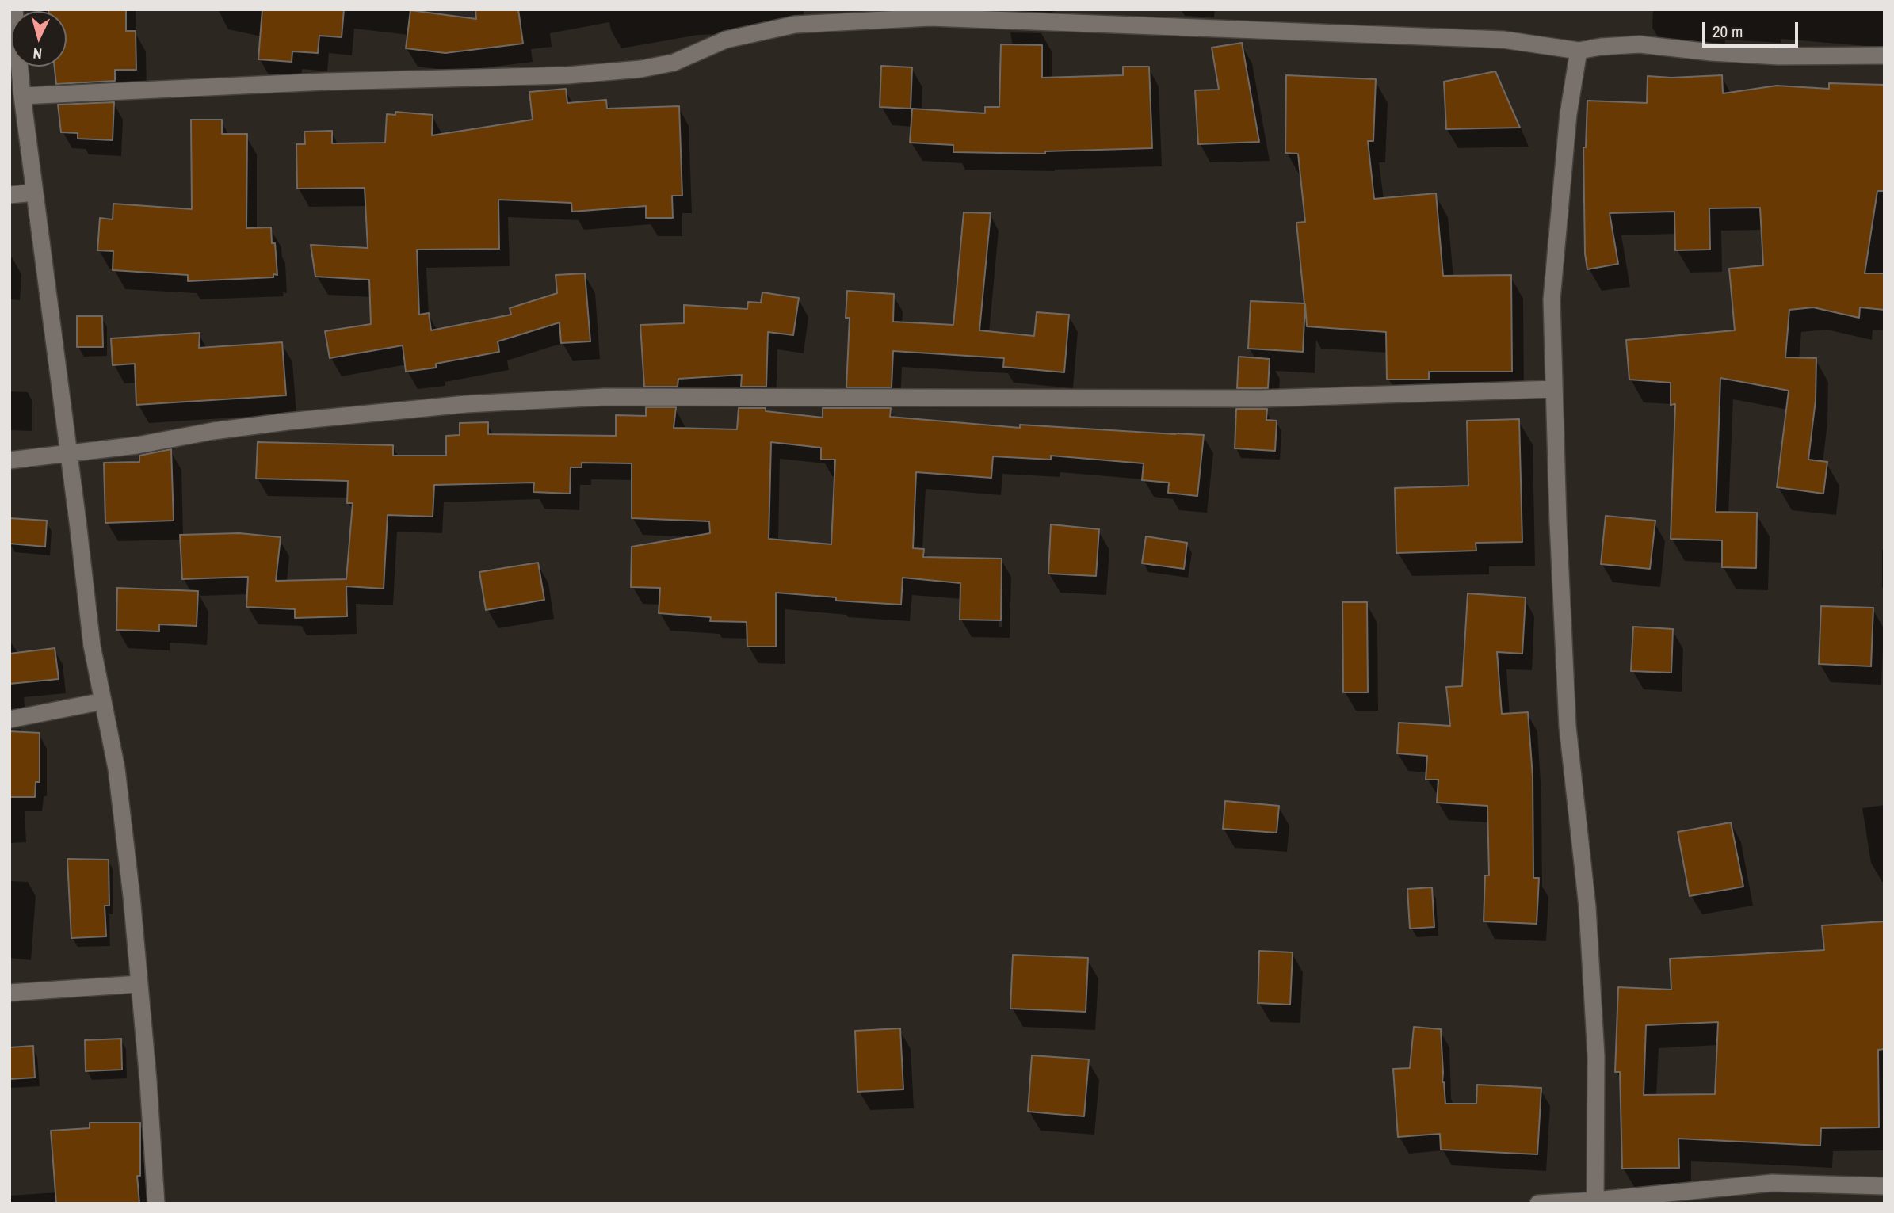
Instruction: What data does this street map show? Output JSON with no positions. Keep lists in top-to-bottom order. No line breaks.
{"scale_bar":"20 m","north":"bottom"}
